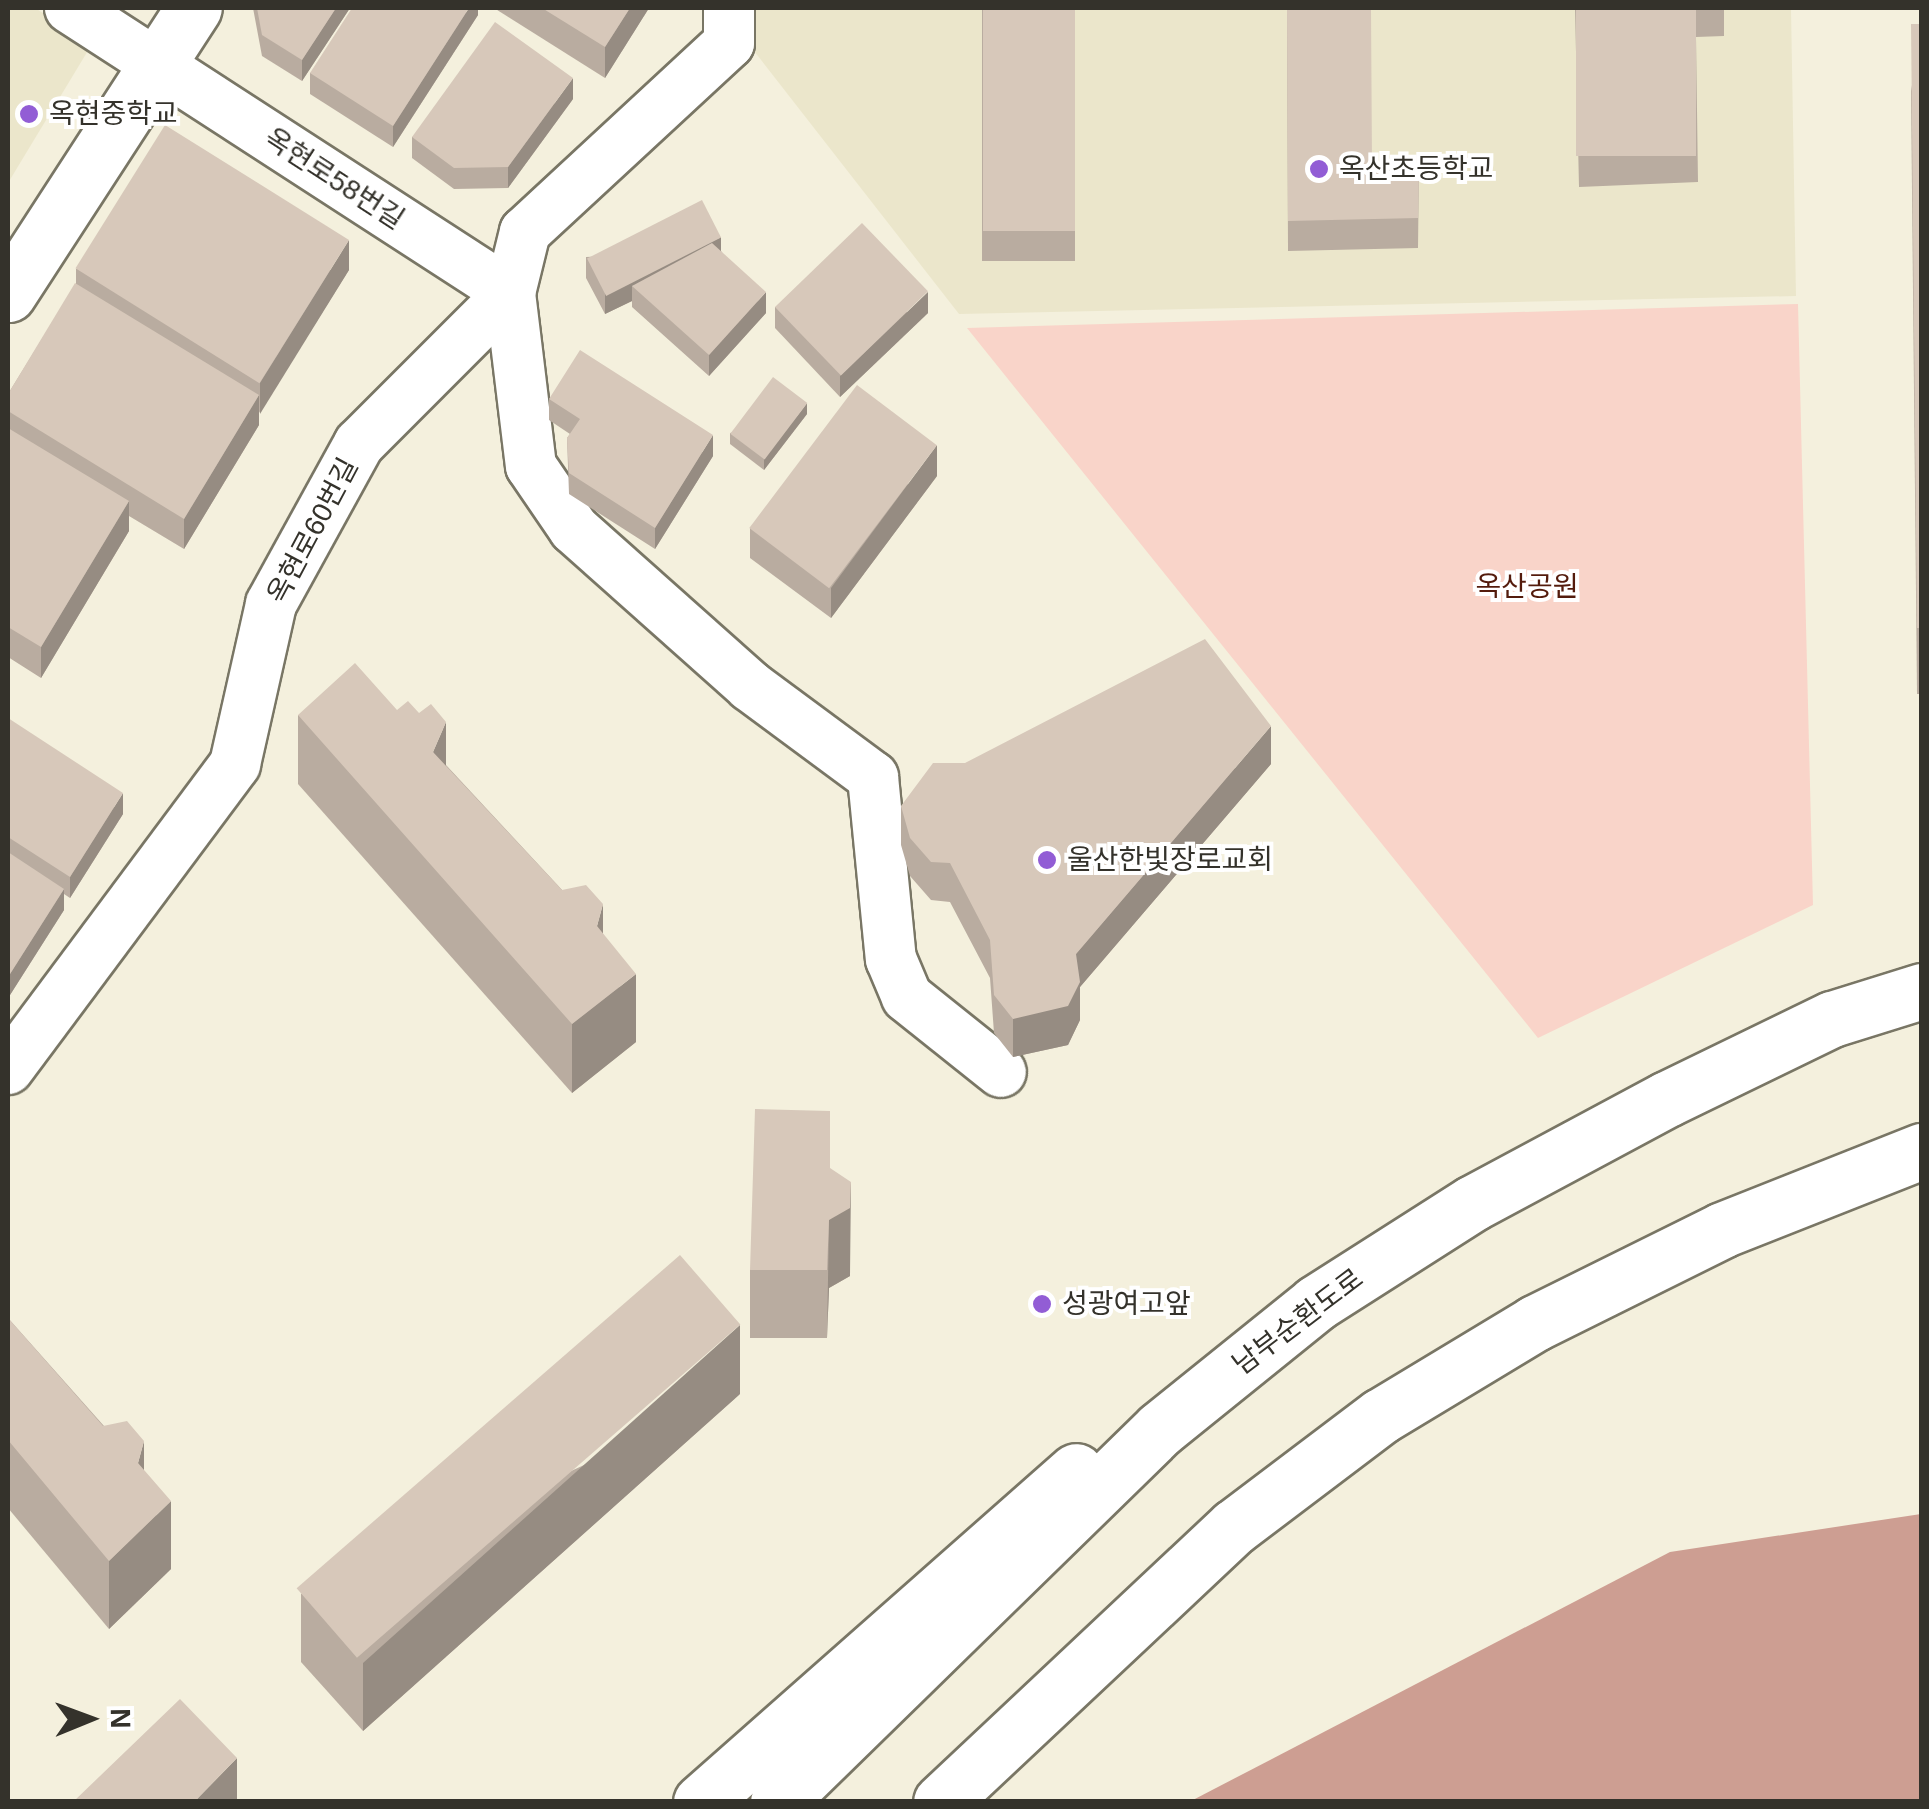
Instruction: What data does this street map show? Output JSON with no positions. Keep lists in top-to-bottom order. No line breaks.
{"streets":{"main road":["남부순환도로"],"street":["옥현로58번길","옥현로60번길"]},"crossings":[["옥현로58번길","옥현로60번길"]],"parks":["옥산공원"],"places":["옥현중학교","옥산초등학교","울산한빛장로교회","성광여고앞"],"north":"right"}
